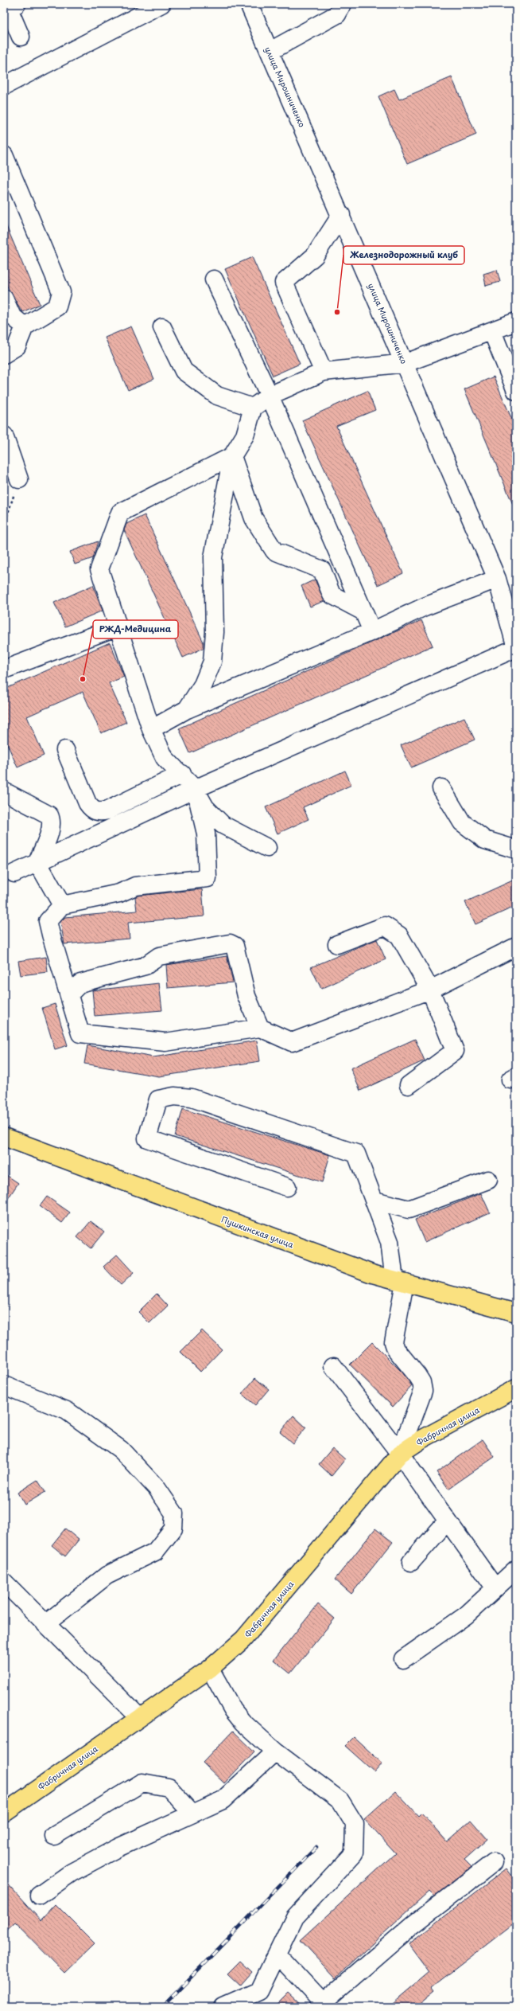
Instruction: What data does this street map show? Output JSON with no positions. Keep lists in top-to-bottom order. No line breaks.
{"streets":{"main road":["Пушкинская улица","Фабричная улица"],"street":["улица Мирошниченко"]},"places":["Железнодорожный клуб","РЖД-Медицина"]}
